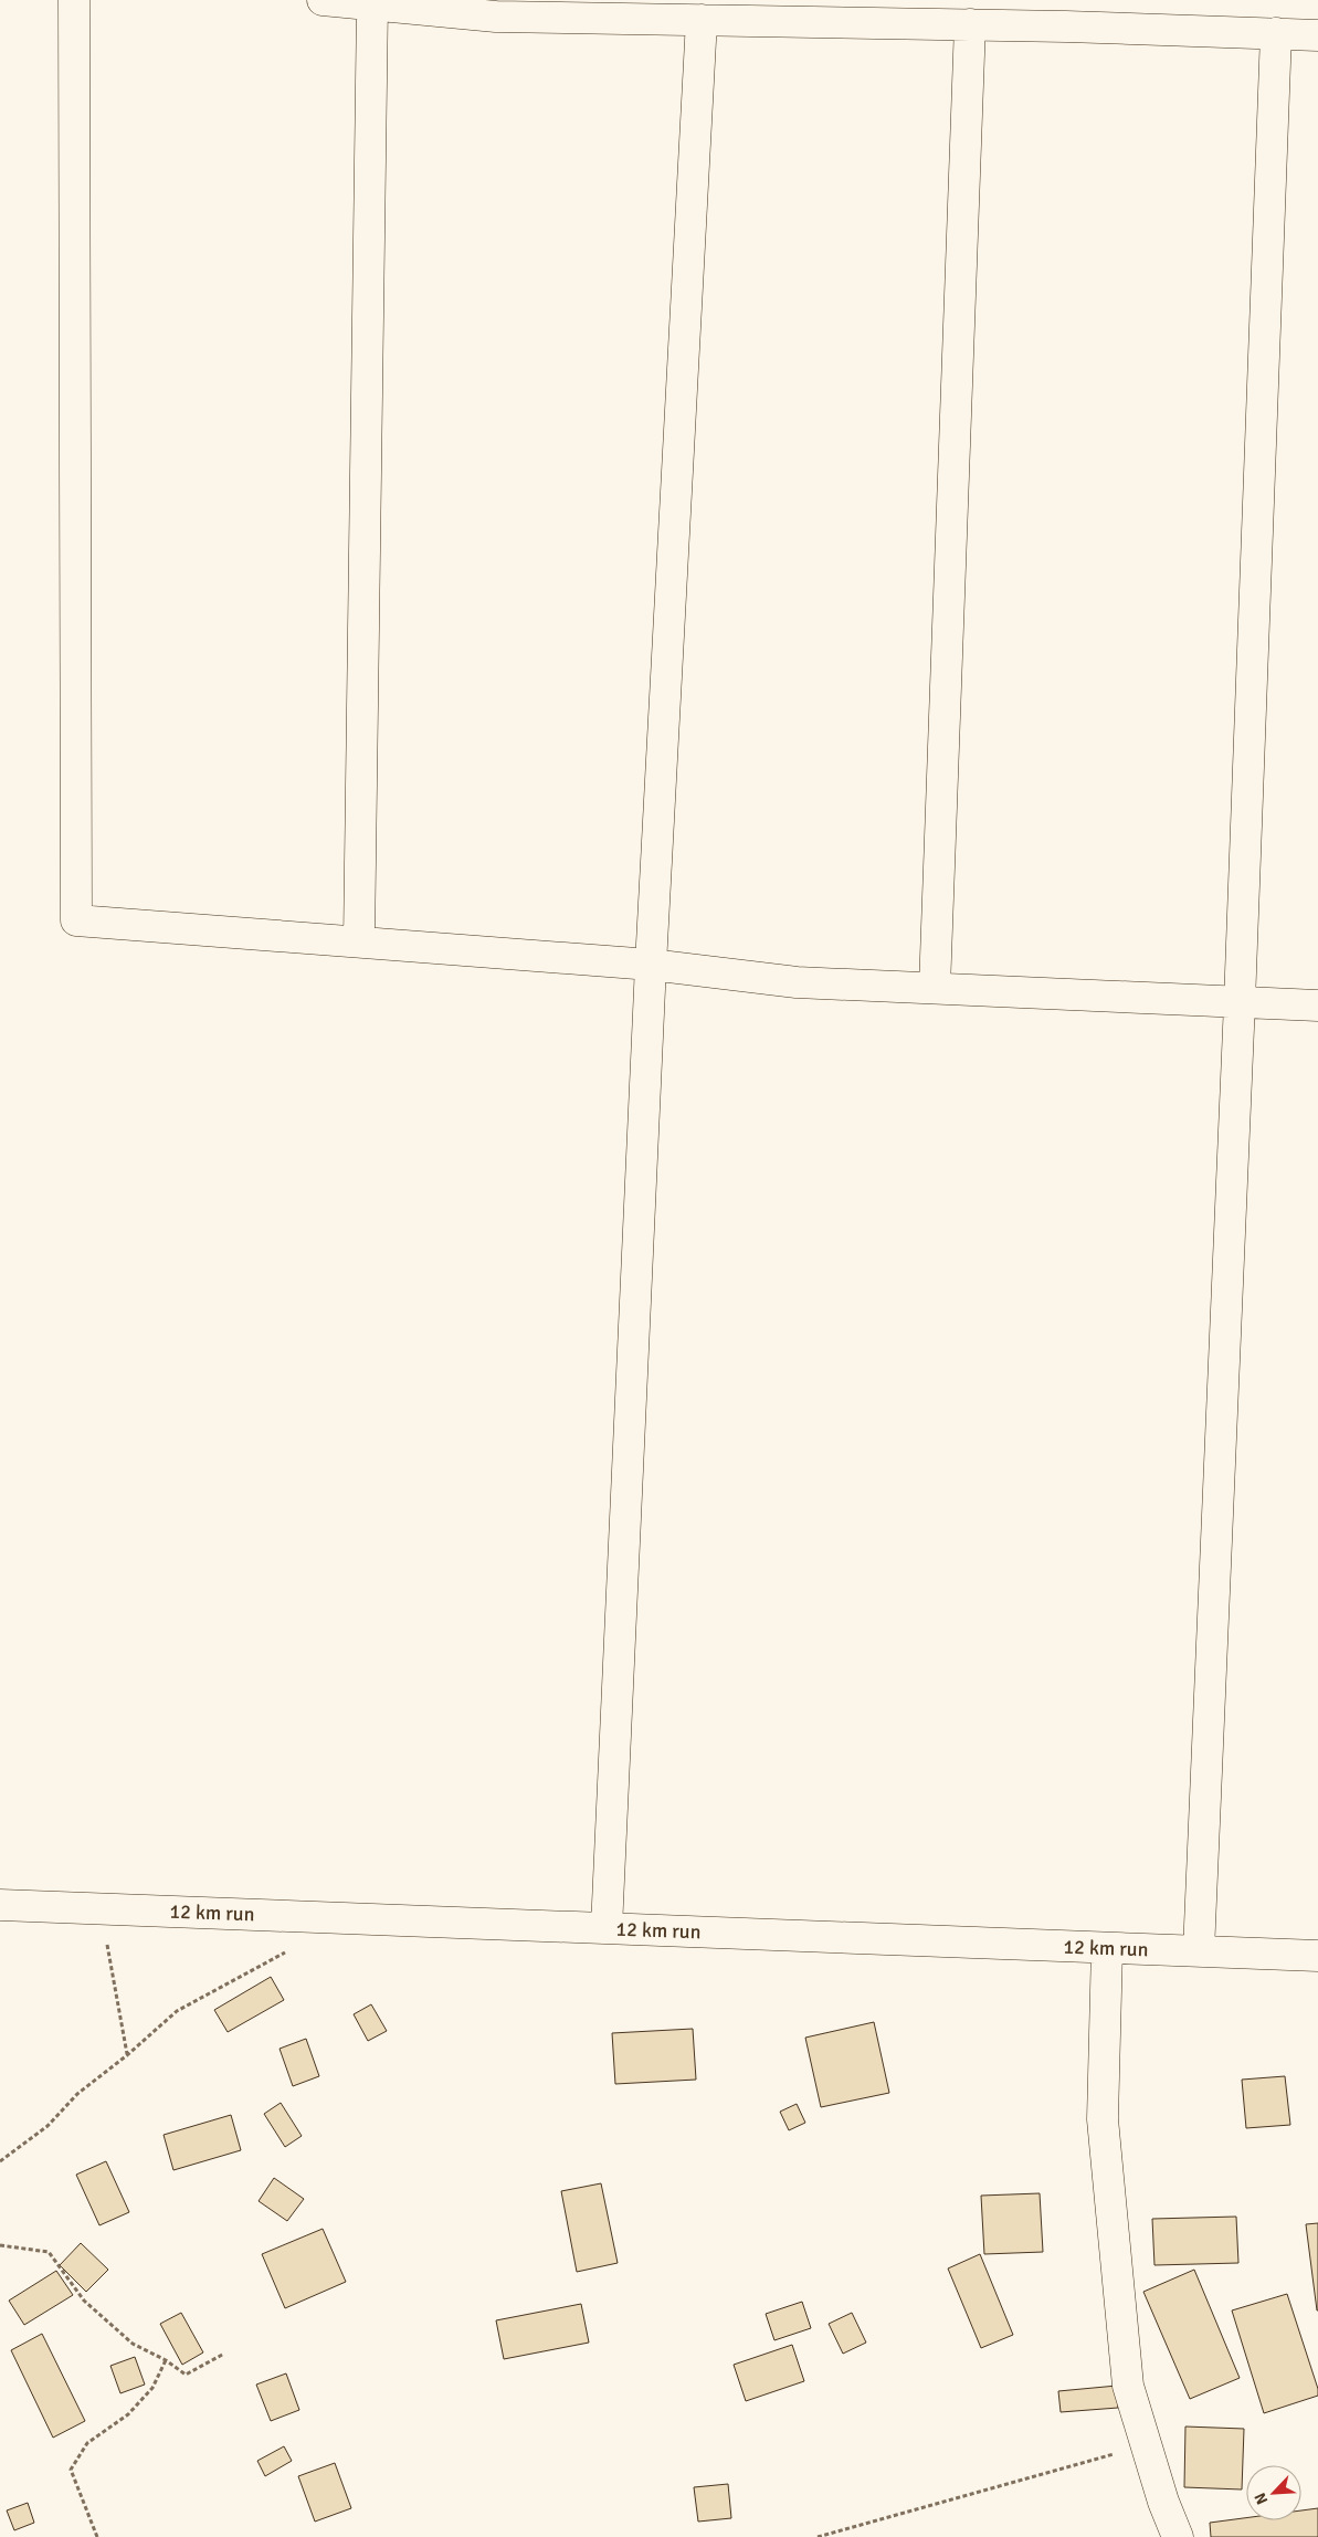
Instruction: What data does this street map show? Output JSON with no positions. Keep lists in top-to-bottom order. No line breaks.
{"streets":{"street":["12 km run"]},"north":"bottom left"}
